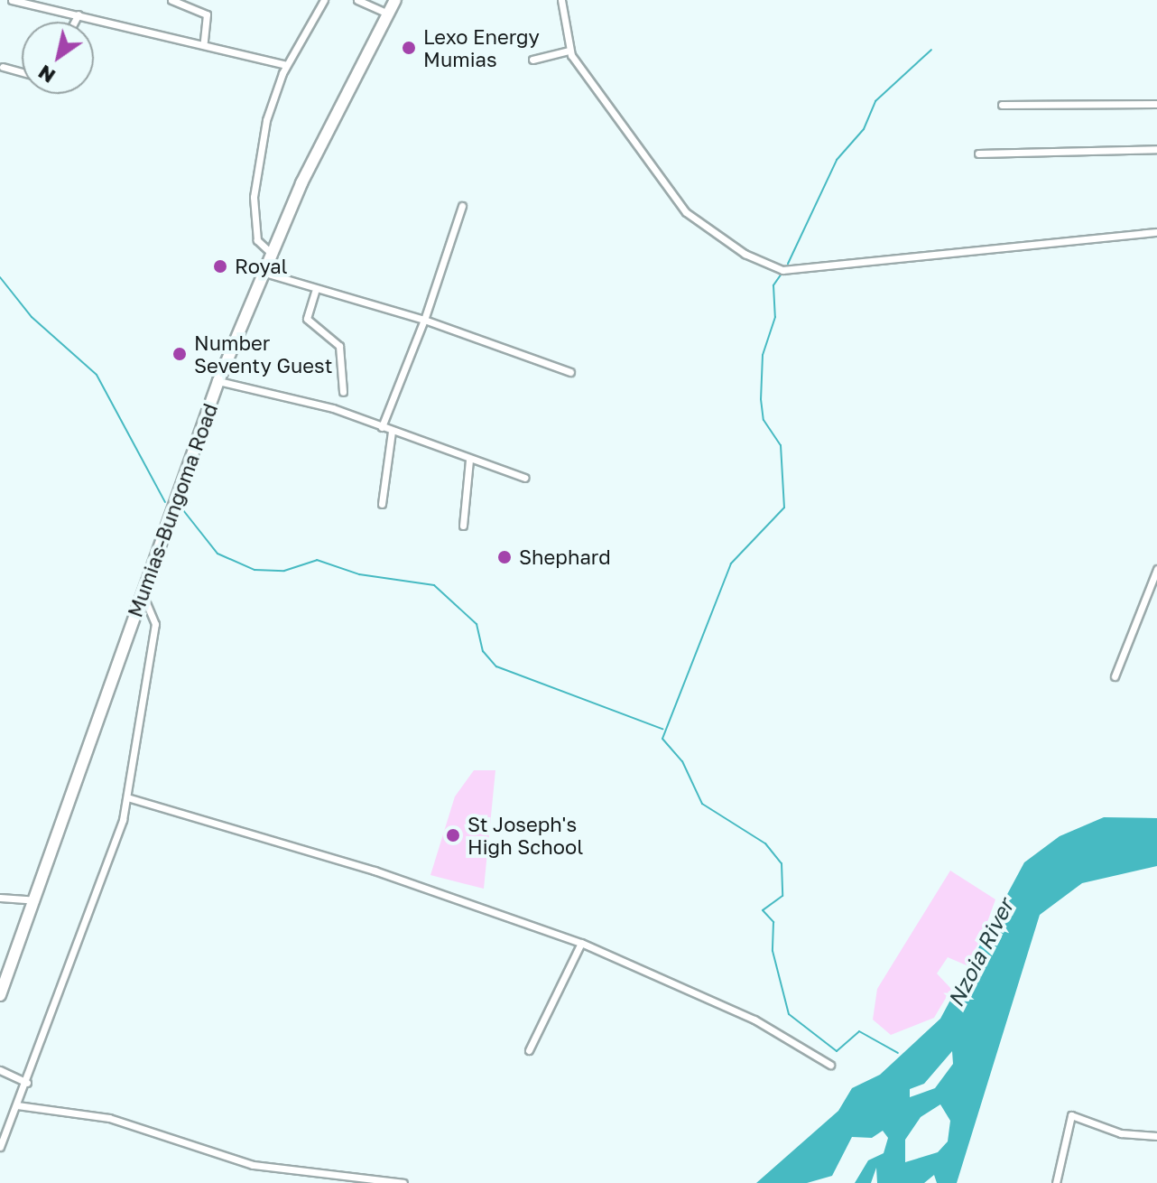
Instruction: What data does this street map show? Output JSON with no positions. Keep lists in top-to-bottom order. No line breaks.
{"streets":{"highway":["Mumias-Bungoma Road"]},"water":["Nzoia River"],"places":["Lexo Energy Mumias","Royal","Number Seventy Guest","Shephard","St Joseph's High School"],"north":"bottom left"}
